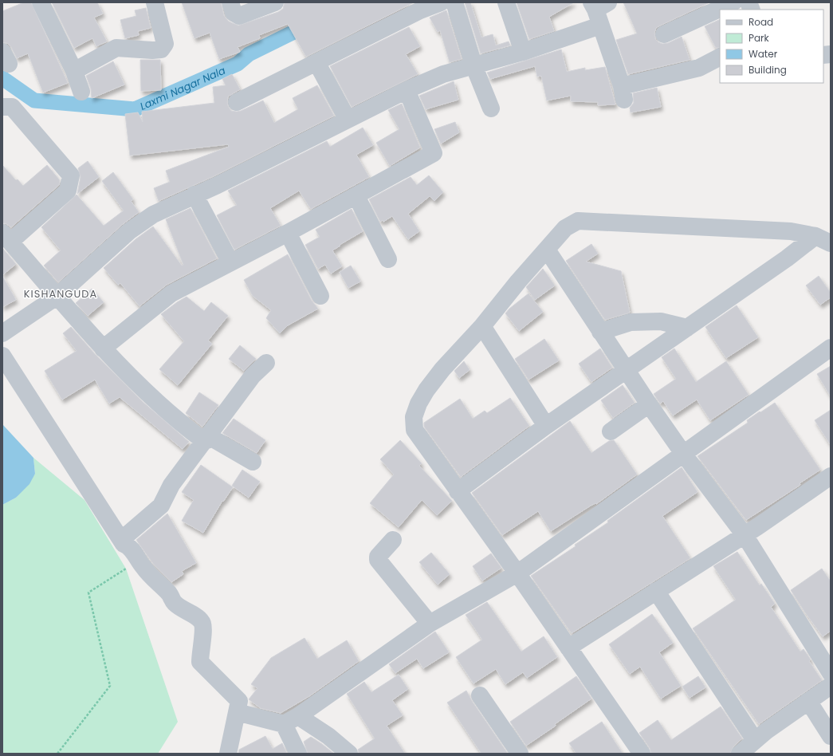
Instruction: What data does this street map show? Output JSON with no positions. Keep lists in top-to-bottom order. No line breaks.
{"districts":["KISHANGUDA"],"water":["Laxmi Nagar Nala"],"legend":["Road","Park","Water","Building"]}
